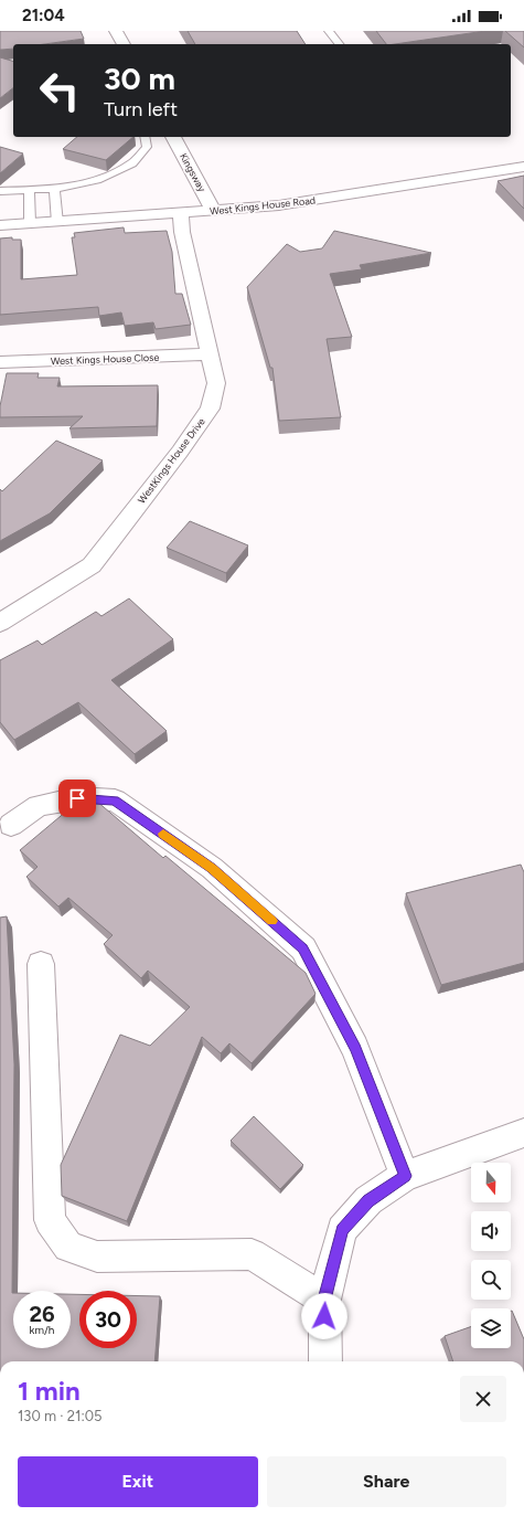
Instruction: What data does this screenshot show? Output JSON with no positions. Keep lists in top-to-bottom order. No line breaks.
{"streets":{"street":["Kingsway","West Kings House Road","West Kings House Close","WestKings House Drive"]},"crossings":[["Kingsway","West Kings House Road"],["West Kings House Road","WestKings House Drive"],["West Kings House Close","WestKings House Drive"]],"north":"bottom","page":{"status":"21:04","turn":["30 m","Turn left"],"speed":"26 km/h","limit":"30","heading":["1 min","130 m · 21:05"],"buttons":["Exit","Share"]}}
